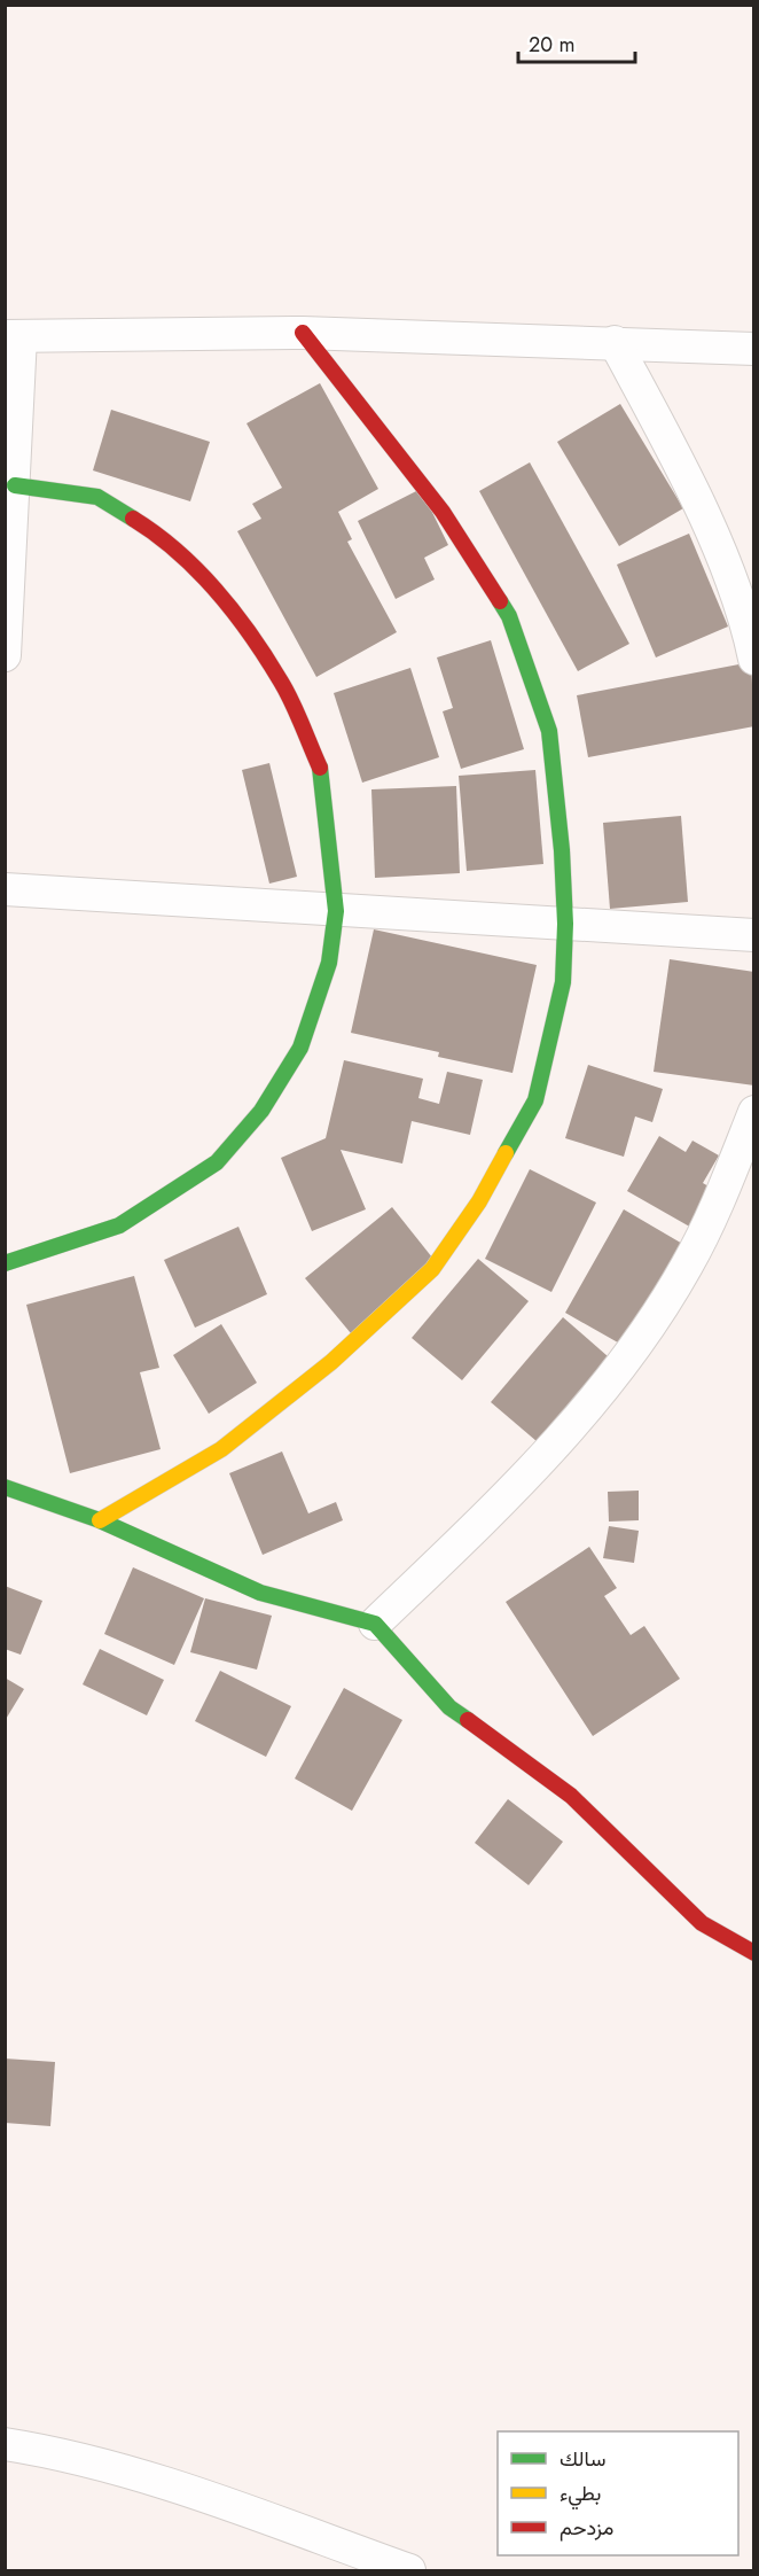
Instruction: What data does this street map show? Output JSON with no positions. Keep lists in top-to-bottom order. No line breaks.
{"legend":["سالك","بطيء","مزدحم"],"scale_bar":"20 m"}
